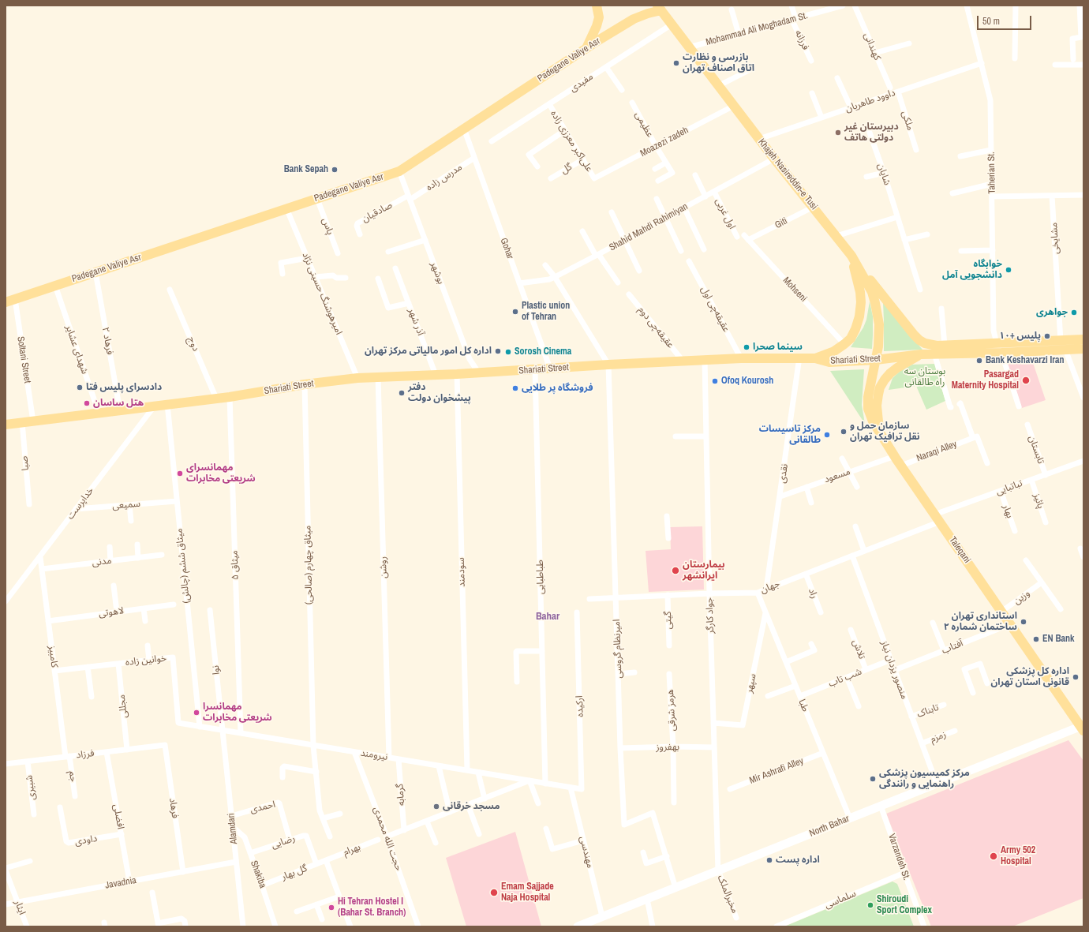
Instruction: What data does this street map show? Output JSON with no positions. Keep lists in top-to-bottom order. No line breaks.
{"streets":{"main road":["Padegane Valiye Asr","Khajeh Nasireddin-e Tusi","Shariati Street","Taleqani","North Bahar"],"street":["Mohammad Ali Moghadam St.","فرزانه","کهندانی","مفیدی","داوود طاهریان","ملکی","عظیمی","علی‌اکبر معززی زاده","Moazezi zadeh","گل","Taherian St.","شایان","مدرس زاده","صادقیان","اول غربی","Giti","پاس","Shahid Mahdi Rahimiyan","مشایخی","Gohar","بوشهر","Mohseni","امیرهوشنگ حسینی نژاد","عقیقه‌چی اول","آذر شهر","عقیقه‌چی دوم","فرهاد ۲","دوج","شهدای عشایر","Soltani Street","تابستان","Naraqi Alley","صبا","نقدی","مسعود","تباتبایی","پائیز","خداپرست","سمیعی","بهار","مدنی","میثاق ۵","میثاق چهارم (صالحی)","میثاق ششم (چالش)","روشن","سودمند","طباطبایی","جهان","راد","وزین","لاهوتی","جواد کارگر","گیتی","آفتاب","امیرنظام گروسی","تلاش","کامبیز","خوانین زاده","نوا","منصور یزدان نیاز","شب تاب","سپهر","طبا","مجللی","ارکیده","هرمز شرقی","تابناک","زمزم","بهفروز","فرزاد","نیرومند","Mir Ashrafi Alley","جم","شبیری","گرمابه","احمدی","فرهاد","افضلی","Alamdari","حجت الله محمدی","داودی","رضایی","بهرام","مهندسی","Varzandeh St.","گل بهار","Shakiba","Javadnia","مخبرالملک","سلماسی","ایثار"]},"crossings":[["Mohammad Ali Moghadam St.","فرزانه"],["Mohammad Ali Moghadam St.","Khajeh Nasireddin-e Tusi"],["Padegane Valiye Asr","Khajeh Nasireddin-e Tusi"],["Padegane Valiye Asr","پاس"],["Padegane Valiye Asr","Gohar"],["Padegane Valiye Asr","بوشهر"],["Padegane Valiye Asr","امیرهوشنگ حسینی نژاد"],["Padegane Valiye Asr","فرهاد ۲"],["Padegane Valiye Asr","شهدای عشایر"],["Padegane Valiye Asr","Soltani Street"],["مفیدی","علی‌اکبر معززی زاده"],["مفیدی","Khajeh Nasireddin-e Tusi"],["داوود طاهریان","ملکی"],["داوود طاهریان","Taherian St."],["داوود طاهریان","Khajeh Nasireddin-e Tusi"],["عظیمی","Moazezi zadeh"],["علی‌اکبر معززی زاده","Moazezi zadeh"],["علی‌اکبر معززی زاده","گل"],["Moazezi zadeh","Khajeh Nasireddin-e Tusi"],["Khajeh Nasireddin-e Tusi","Giti"],["Khajeh Nasireddin-e Tusi","Shahid Mahdi Rahimiyan"],["Khajeh Nasireddin-e Tusi","Shariati Street"],["Khajeh Nasireddin-e Tusi","Taleqani"],["مدرس زاده","صادقیان"],["مدرس زاده","Gohar"],["مدرس زاده","بوشهر"],["صادقیان","بوشهر"],["اول غربی","Shahid Mahdi Rahimiyan"],["Giti","Mohseni"],["Shahid Mahdi Rahimiyan","Gohar"],["Gohar","Shariati Street"],["بوشهر","Shariati Street"],["امیرهوشنگ حسینی نژاد","Shariati Street"],["عقیقه‌چی اول","Shariati Street"],["آذر شهر","Shariati Street"],["عقیقه‌چی دوم","Shariati Street"],["فرهاد ۲","Shariati Street"],["دوج","Shariati Street"],["شهدای عشایر","Shariati Street"],["Soltani Street","Shariati Street"],["Shariati Street","صبا"],["Shariati Street","نقدی"],["Shariati Street","خداپرست"],["Shariati Street","Taleqani"],["Shariati Street","میثاق ۵"],["Shariati Street","میثاق چهارم (صالحی)"],["Shariati Street","میثاق ششم (چالش)"],["Shariati Street","روشن"],["Shariati Street","سودمند"],["Shariati Street","طباطبایی"],["Shariati Street","جواد کارگر"],["Shariati Street","امیرنظام گروسی"],["تابستان","تباتبایی"],["Naraqi Alley","Taleqani"],["نقدی","مسعود"],["نقدی","جهان"],["مسعود","Taleqani"],["تباتبایی","پائیز"],["تباتبایی","بهار"],["تباتبایی","Taleqani"],["تباتبایی","جهان"],["خداپرست","سمیعی"],["خداپرست","کامبیز"],["سمیعی","میثاق ششم (چالش)"],["Taleqani","جهان"],["Taleqani","وزین"],["Taleqani","آفتاب"],["Taleqani","North Bahar"],["مدنی","کامبیز"],["میثاق ۵","نیرومند"],["میثاق چهارم (صالحی)","نیرومند"],["میثاق ششم (چالش)","نیرومند"],["روشن","نیرومند"],["سودمند","نیرومند"],["طباطبایی","نیرومند"],["جهان","راد"],["جهان","جواد کارگر"],["جهان","گیتی"],["جهان","امیرنظام گروسی"],["جهان","منصور یزدان نیاز"],["جهان","طبا"],["لاهوتی","کامبیز"],["جواد کارگر","سپهر"],["جواد کارگر","بهفروز"],["جواد کارگر","North Bahar"],["جواد کارگر","مخبرالملک"],["آفتاب","منصور یزدان نیاز"],["امیرنظام گروسی","بهفروز"],["امیرنظام گروسی","North Bahar"],["تلاش","شب تاب"],["کامبیز","خوانین زاده"],["کامبیز","فرزاد"],["کامبیز","جم"],["خوانین زاده","مجللی"],["خوانین زاده","نیرومند"],["نوا","نیرومند"],["نوا","Alamdari"],["منصور یزدان نیاز","شب تاب"],["منصور یزدان نیاز","تابناک"],["منصور یزدان نیاز","زمزم"],["منصور یزدان نیاز","North Bahar"],["شب تاب","طبا"],["سپهر","طبا"],["طبا","Mir Ashrafi Alley"],["طبا","North Bahar"],["مجللی","فرزاد"],["ارکیده","نیرومند"],["ارکیده","مهندسی"],["هرمز شرقی","بهفروز"],["فرزاد","جم"],["فرزاد","شبیری"],["فرزاد","فرهاد"],["فرزاد","افضلی"],["نیرومند","گرمابه"],["نیرومند","Alamdari"],["نیرومند","حجت الله محمدی"],["نیرومند","مهندسی"],["احمدی","Alamdari"],["فرهاد","Javadnia"],["افضلی","داودی"],["افضلی","Javadnia"],["North Bahar","مهندسی"],["North Bahar","Varzandeh St."],["North Bahar","مخبرالملک"],["Alamdari","Shakiba"],["Alamdari","Javadnia"],["رضایی","گل بهار"],["رضایی","Shakiba"],["بهرام","گل بهار"],["Varzandeh St.","سلماسی"],["گل بهار","Shakiba"],["Javadnia","ایثار"]],"districts":["Bahar"],"parks":["بوستان سه راه طالقانی"],"places":["بازرسی و نظارت اتاق اصناف تهران","دبیرستان غیر دولتی هاتف","Bank Sepah","خوابگاه دانشجویی آمل","Plastic union of Tehran","جواهری","پلیس +۱۰","سینما صحرا","اداره کل امور مالیاتی مرکز تهران","Sorosh Cinema","Bank Keshavarzi Iran","Pasargad Maternity Hospital","Ofoq Kourosh","دادسرای پلیس فتا","فروشگاه پر طلایی","دفتر پیشخوان دولت","هتل ساسان","سازمان حمل و نقل ترافیک تهران","مرکز تاسیسات طالقانی","مهمانسرای شریعتی مخابرات","بیمارستان ایرانشهر","استانداری تهران ساختمان شماره ۲","EN Bank","اداره کل پزشکی قانونی استان تهران","مهمانسرا شریعتی مخابرات","مرکز کمیسیون پزشکی راهنمایی و رانندگی","مسجد خرقانی","Army 502 Hospital","اداره پست","Emam Sajjade Naja Hospital","Shiroudi Sport Complex","Hi Tehran Hostel I (Bahar St. Branch)"],"scale_bar":"50 m"}
